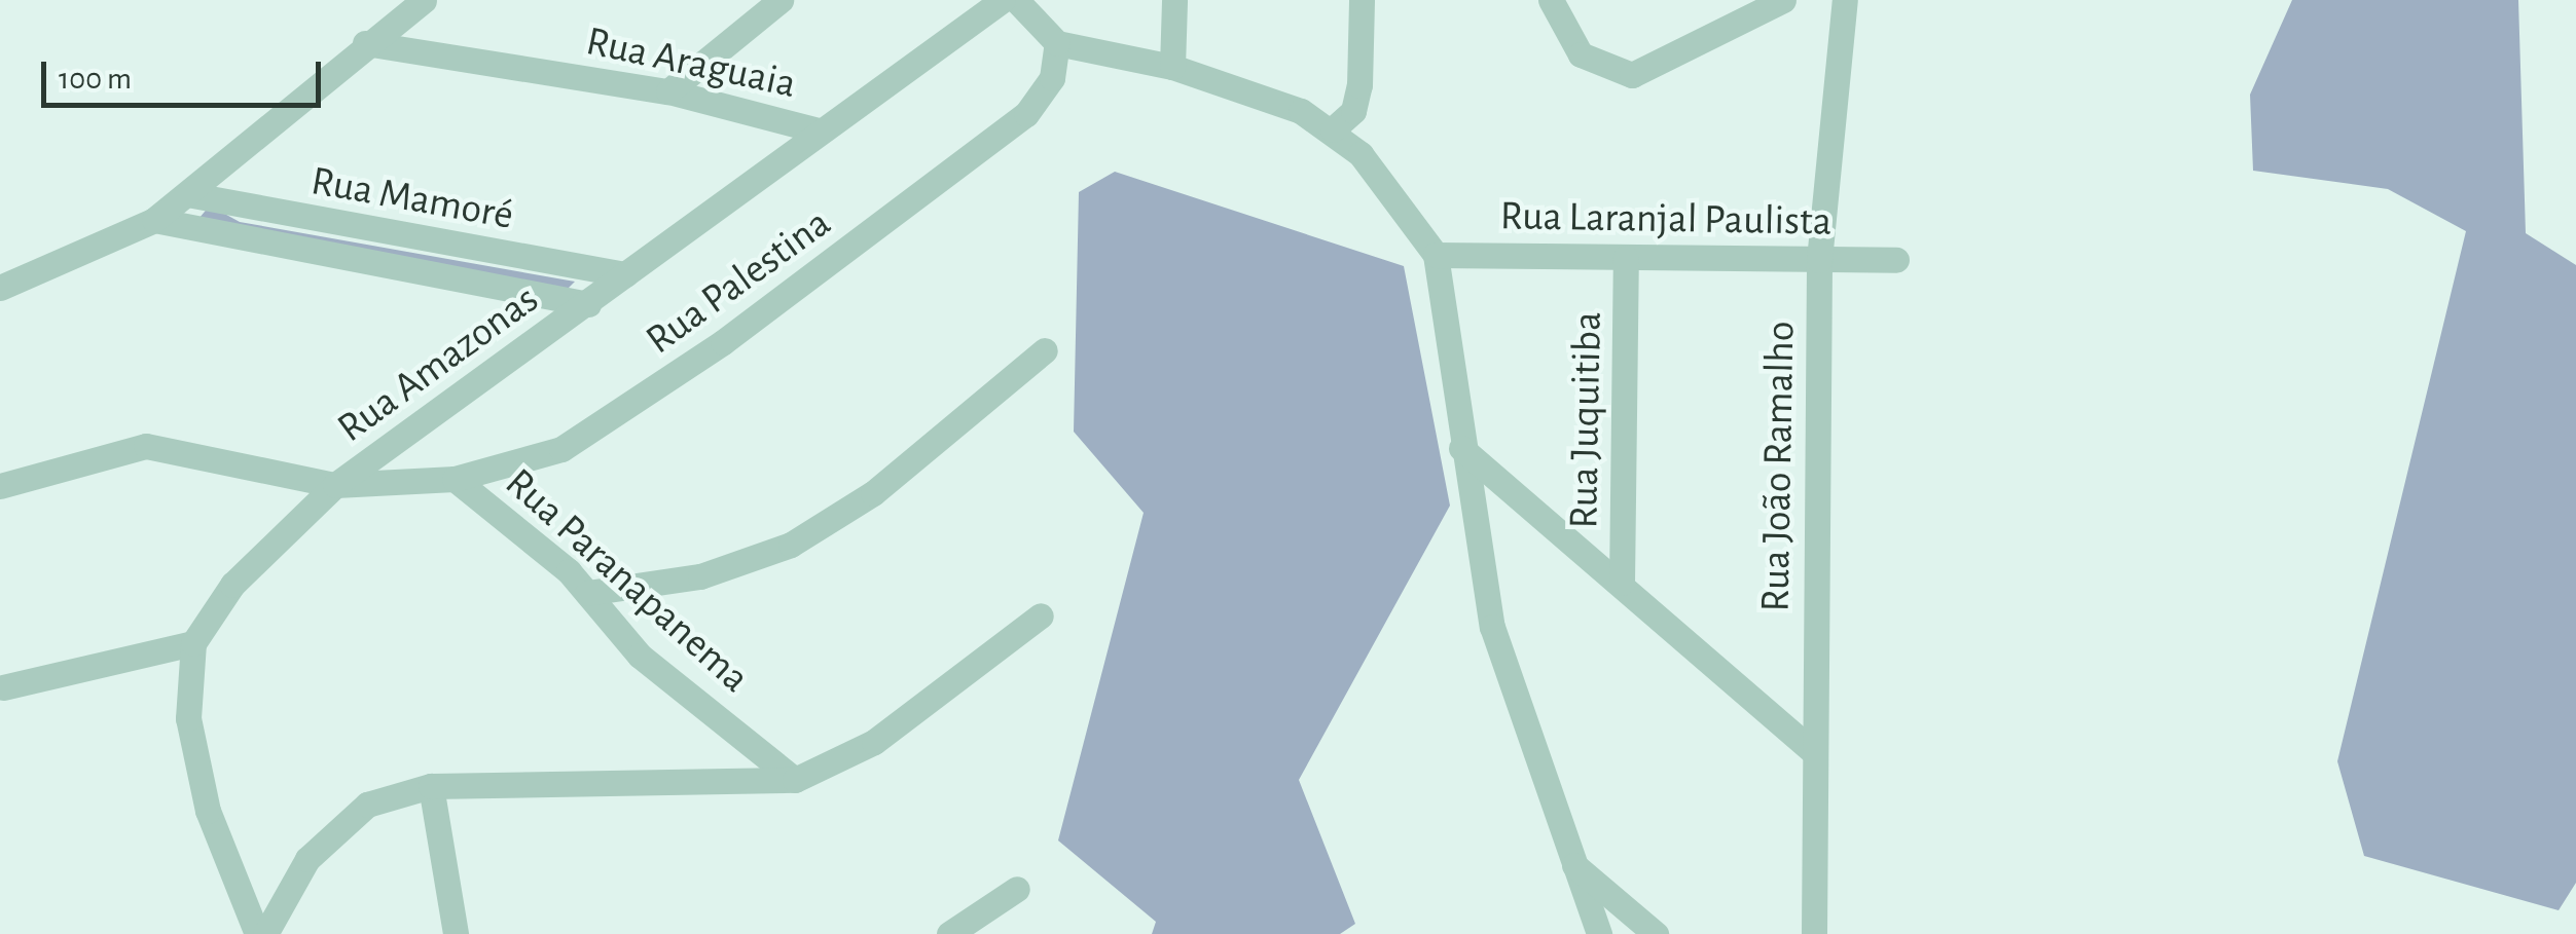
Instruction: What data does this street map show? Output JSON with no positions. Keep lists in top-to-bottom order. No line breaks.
{"streets":{"street":["Rua Araguaia","Rua Mamoré","Rua Laranjal Paulista","Rua Palestina","Rua Amazonas","Rua Juquitiba","Rua João Ramalho","Rua Paranapanema"]},"crossings":[["Rua Araguaia","Rua Amazonas"],["Rua Mamoré","Rua Amazonas"],["Rua Laranjal Paulista","Rua Juquitiba"],["Rua Laranjal Paulista","Rua João Ramalho"],["Rua Palestina","Rua Amazonas"],["Rua Palestina","Rua Paranapanema"]],"scale_bar":"100 m"}
